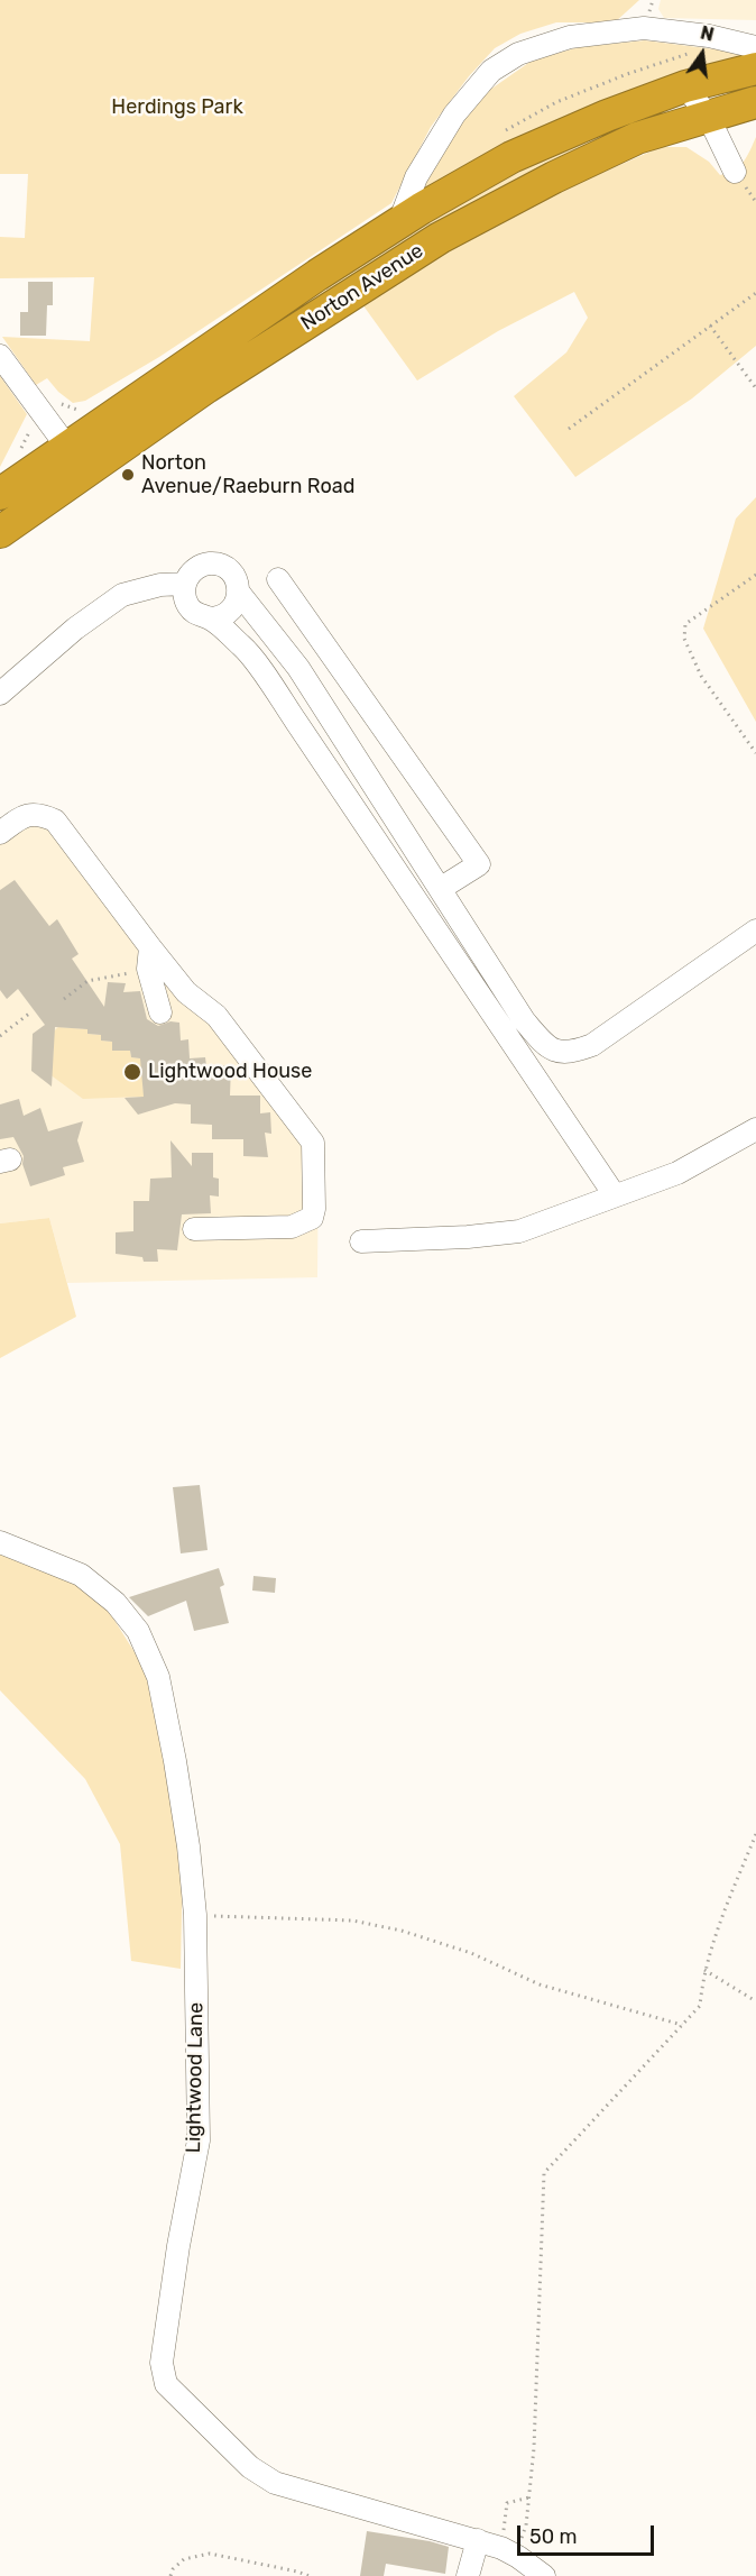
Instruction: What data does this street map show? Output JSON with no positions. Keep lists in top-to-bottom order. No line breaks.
{"streets":{"highway":["Norton Avenue"],"street":["Lightwood Lane"]},"parks":["Herdings Park"],"places":["Norton Avenue/Raeburn Road","Lightwood House"],"scale_bar":"50 m","north":"top"}
